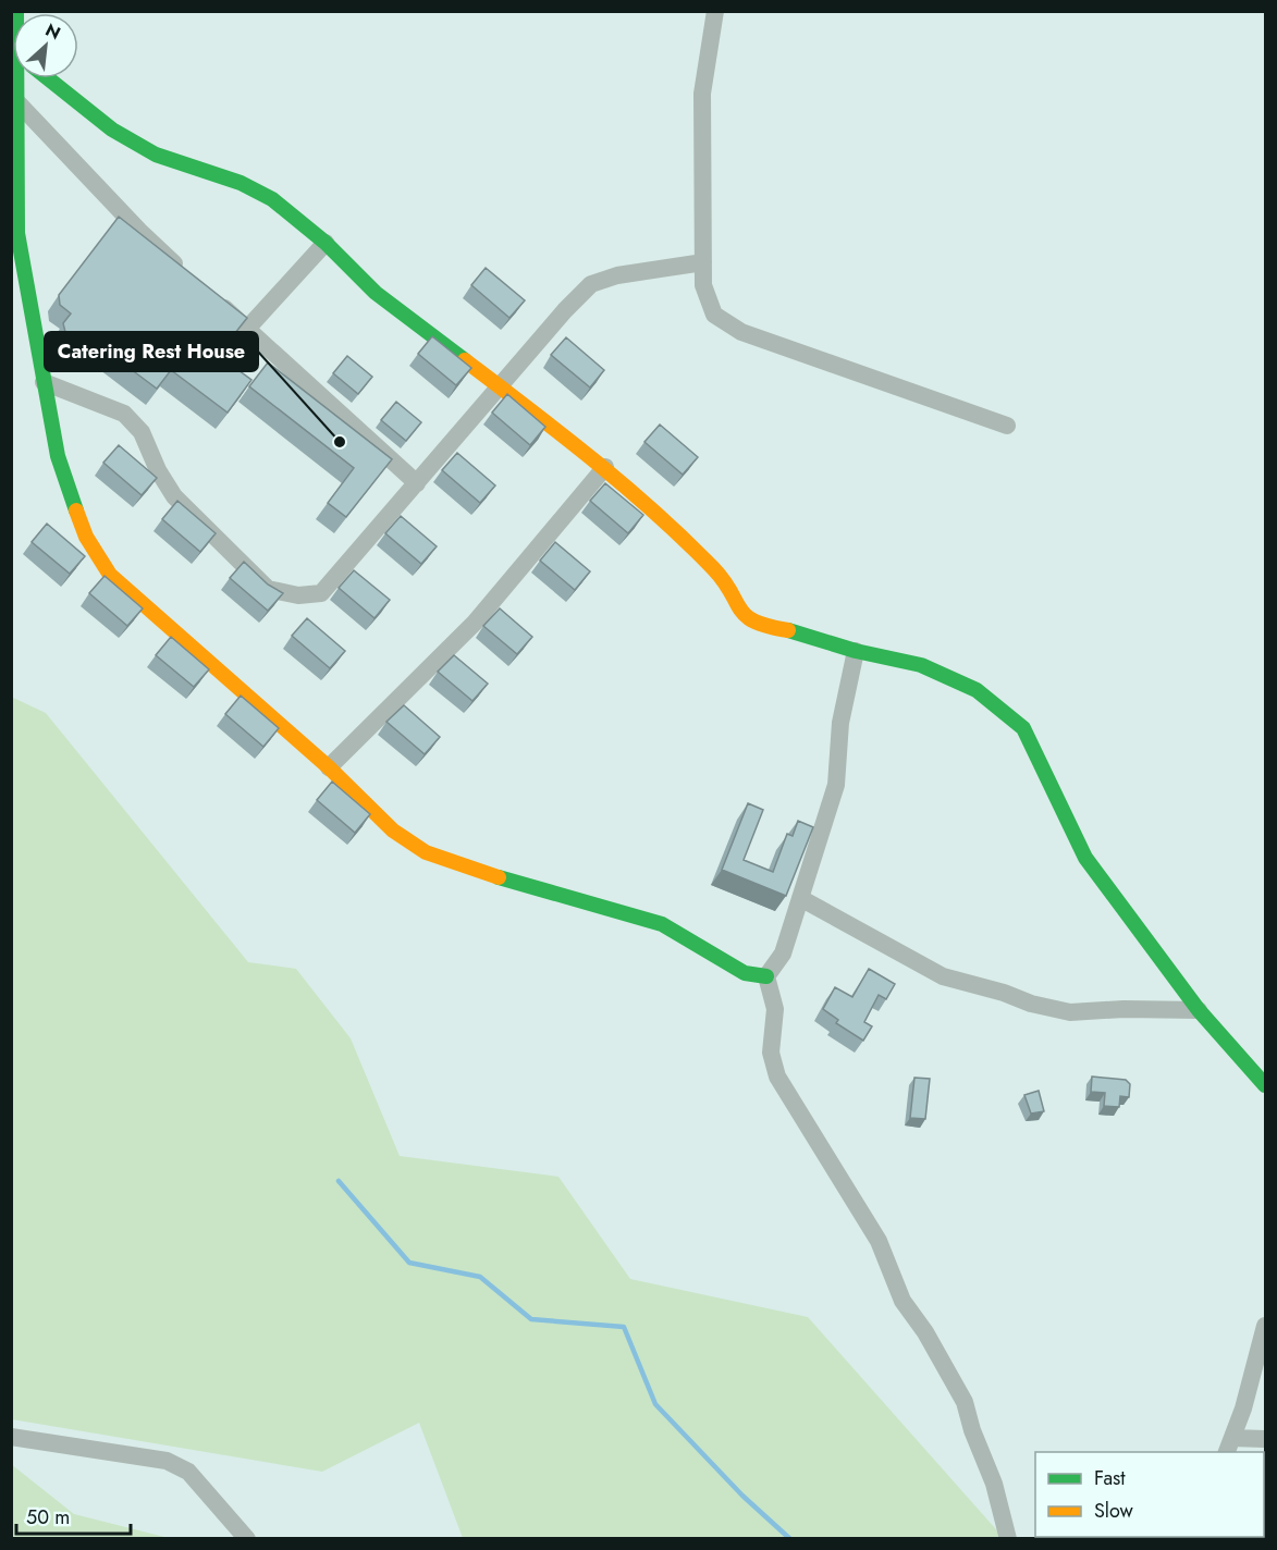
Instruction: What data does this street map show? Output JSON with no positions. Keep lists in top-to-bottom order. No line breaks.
{"places":["Catering Rest House"],"legend":["Fast","Slow"],"scale_bar":"50 m","north":"top right"}
